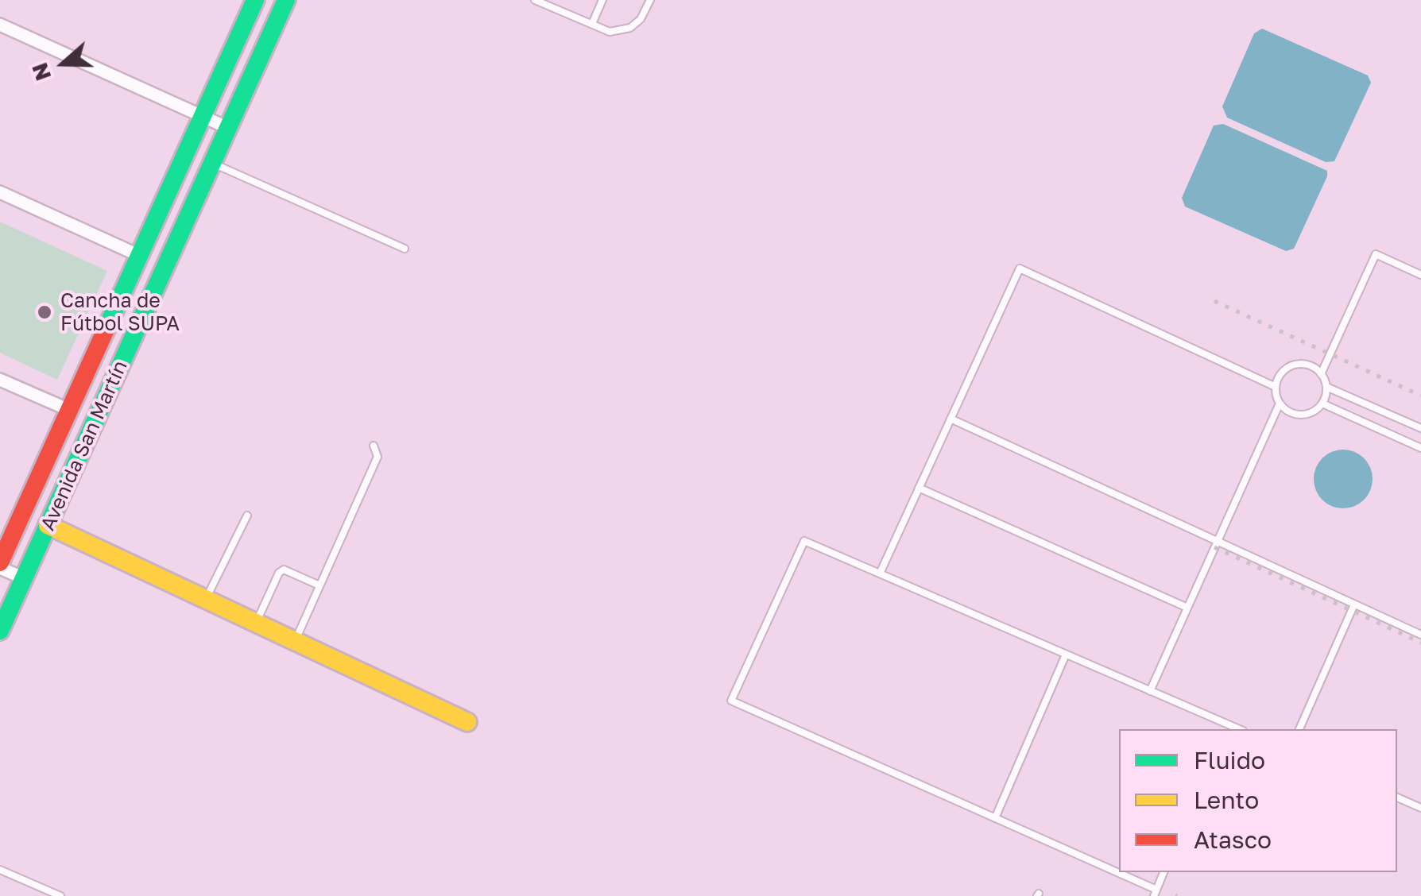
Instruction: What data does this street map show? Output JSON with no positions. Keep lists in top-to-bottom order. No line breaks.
{"streets":{"street":["Avenida San Martín"]},"places":["Cancha de Fútbol SUPA"],"legend":["Fluido","Lento","Atasco"],"north":"left"}
